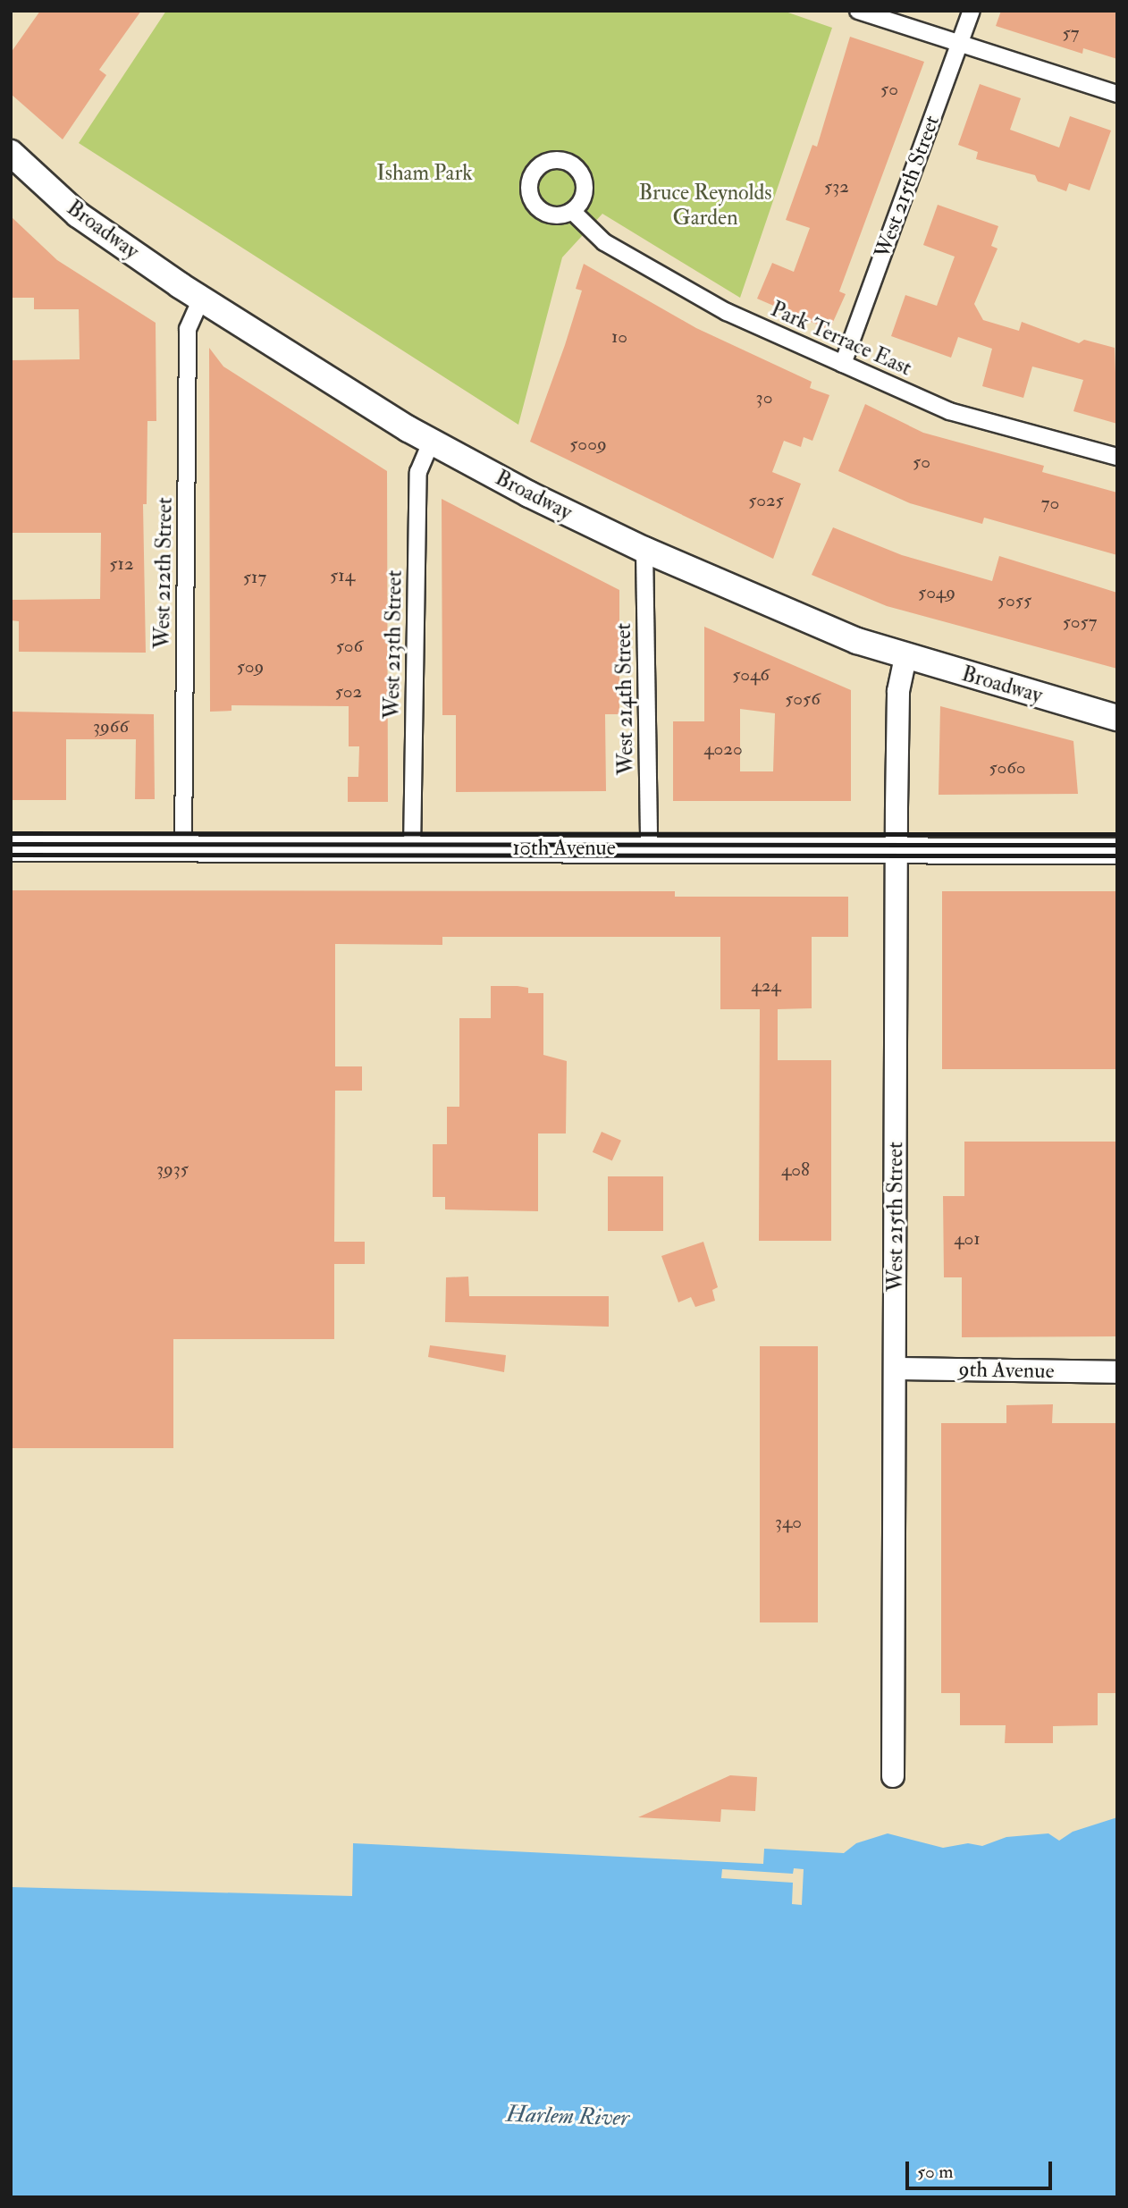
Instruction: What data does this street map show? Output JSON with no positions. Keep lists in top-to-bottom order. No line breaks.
{"streets":{"main road":["Broadway","10th Avenue"],"street":["West 215th Street","Park Terrace East","West 212th Street","West 213th Street","West 214th Street","9th Avenue"]},"crossings":[["West 215th Street","Broadway"],["West 215th Street","Park Terrace East"],["West 215th Street","10th Avenue"],["West 215th Street","9th Avenue"],["Broadway","West 212th Street"],["Broadway","West 213th Street"],["Broadway","West 214th Street"],["West 212th Street","10th Avenue"],["West 213th Street","10th Avenue"],["West 214th Street","10th Avenue"]],"water":["Harlem River"],"parks":["Isham Park","Bruce Reynolds Garden"],"house_numbers":["57","50","532","10","30","5009","50","5025","70","512","514","517","5049","5055","5057","506","509","5046","502","5056","3966","4020","5060","424","3935","408","401","340"],"scale_bar":"50 m"}
